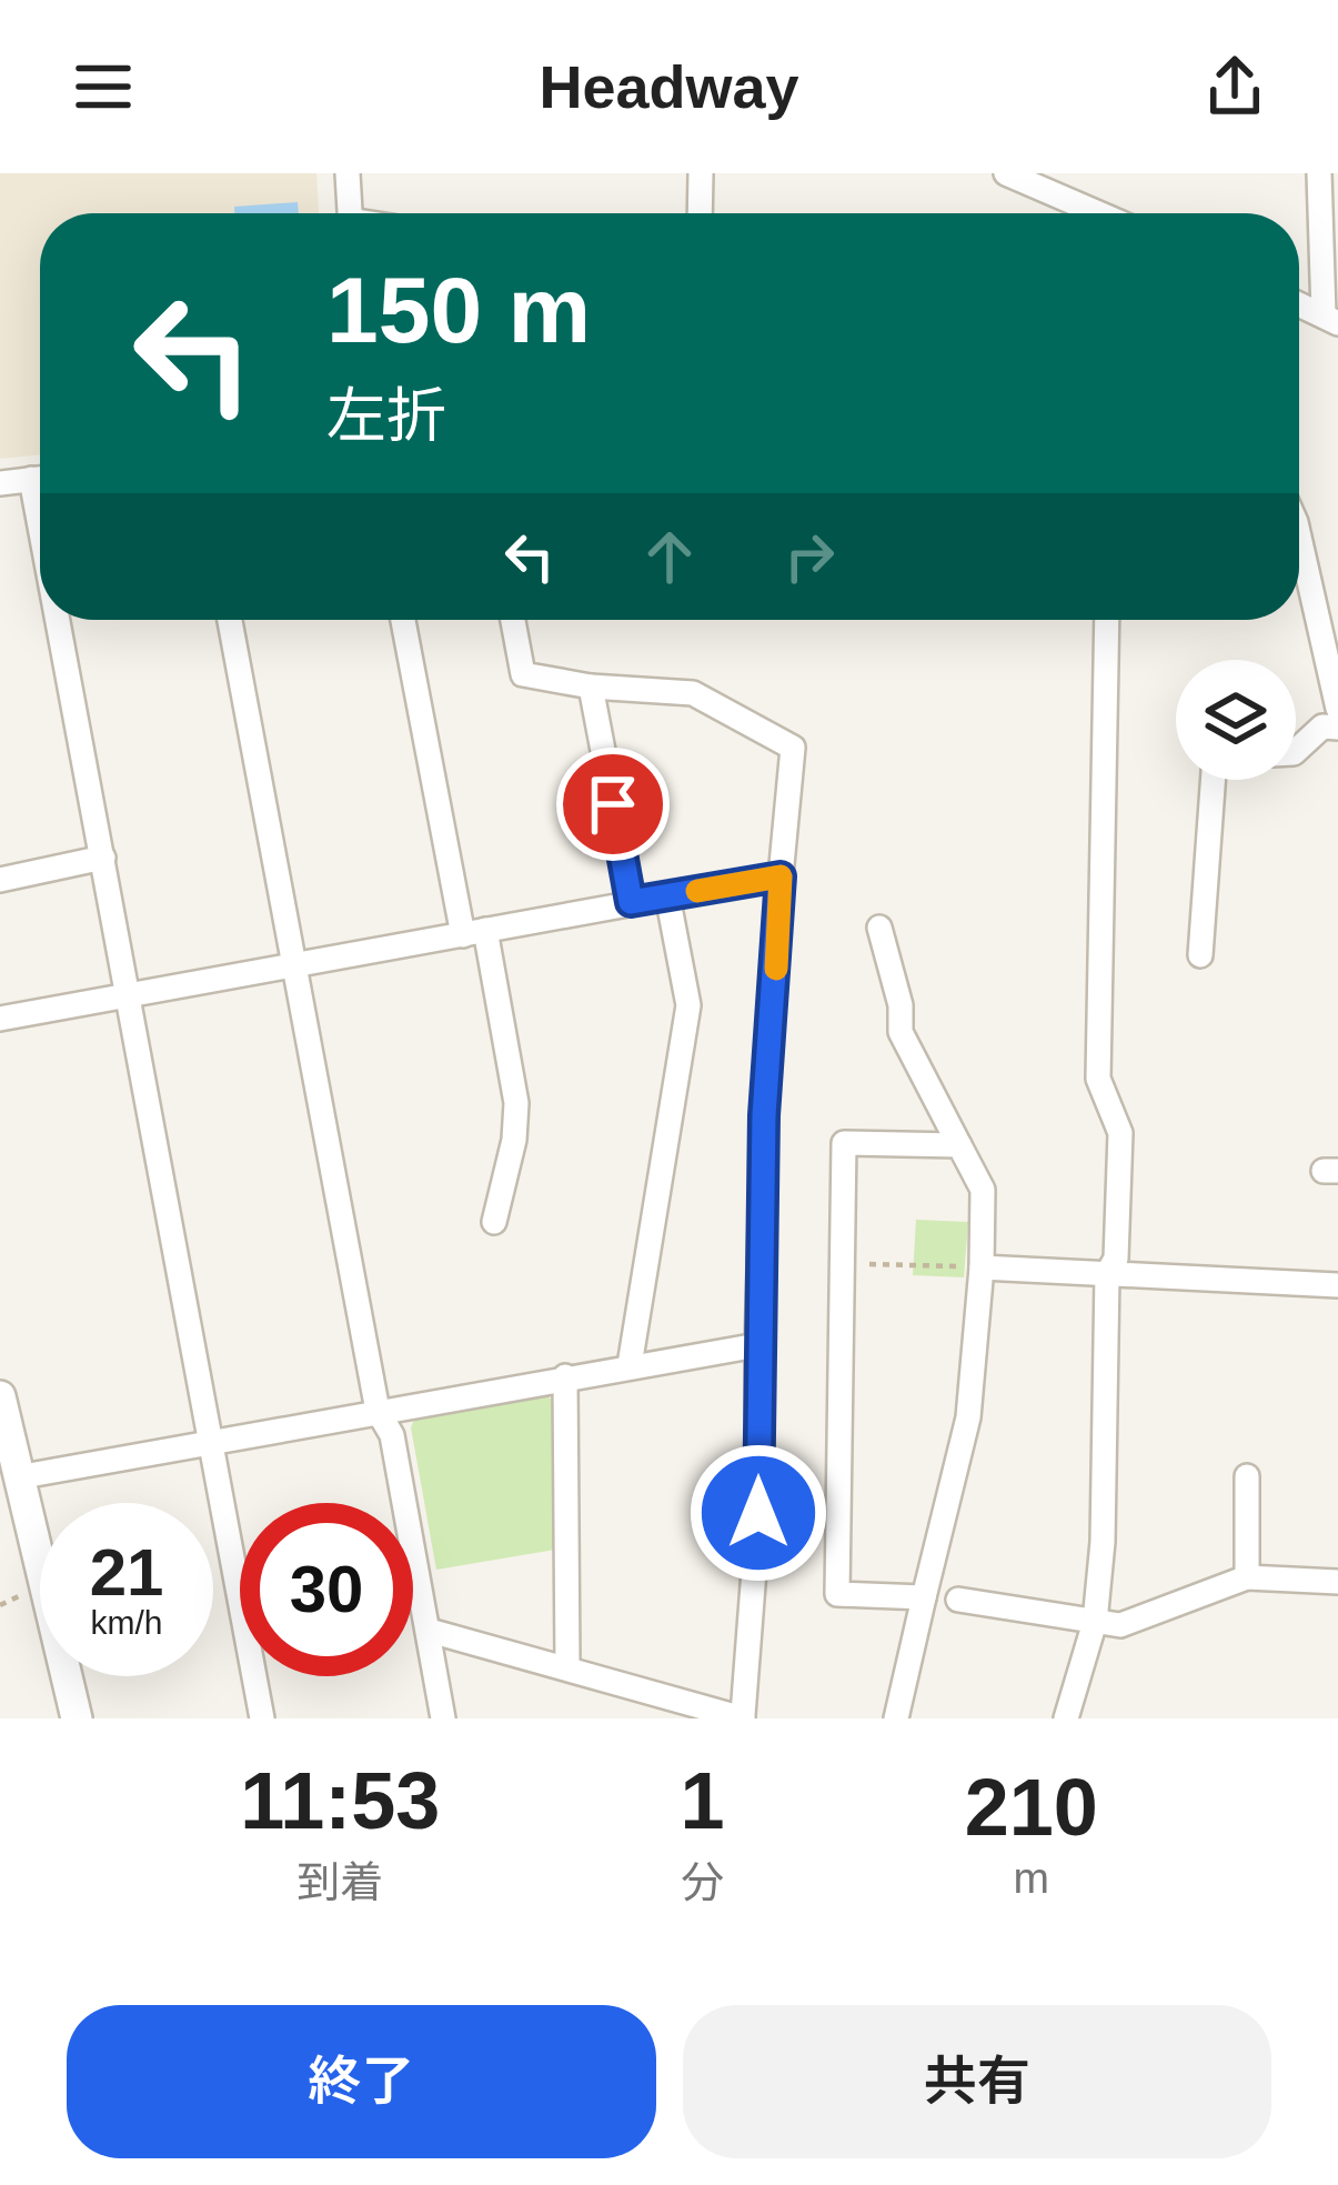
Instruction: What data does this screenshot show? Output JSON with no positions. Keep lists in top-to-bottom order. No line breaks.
{"page":{"header":"Headway","turn":["150 m","左折"],"speed":"21 km/h","limit":"30","eta":["11:53","到着","1","分","210","m"],"buttons":["終了","共有"]}}
